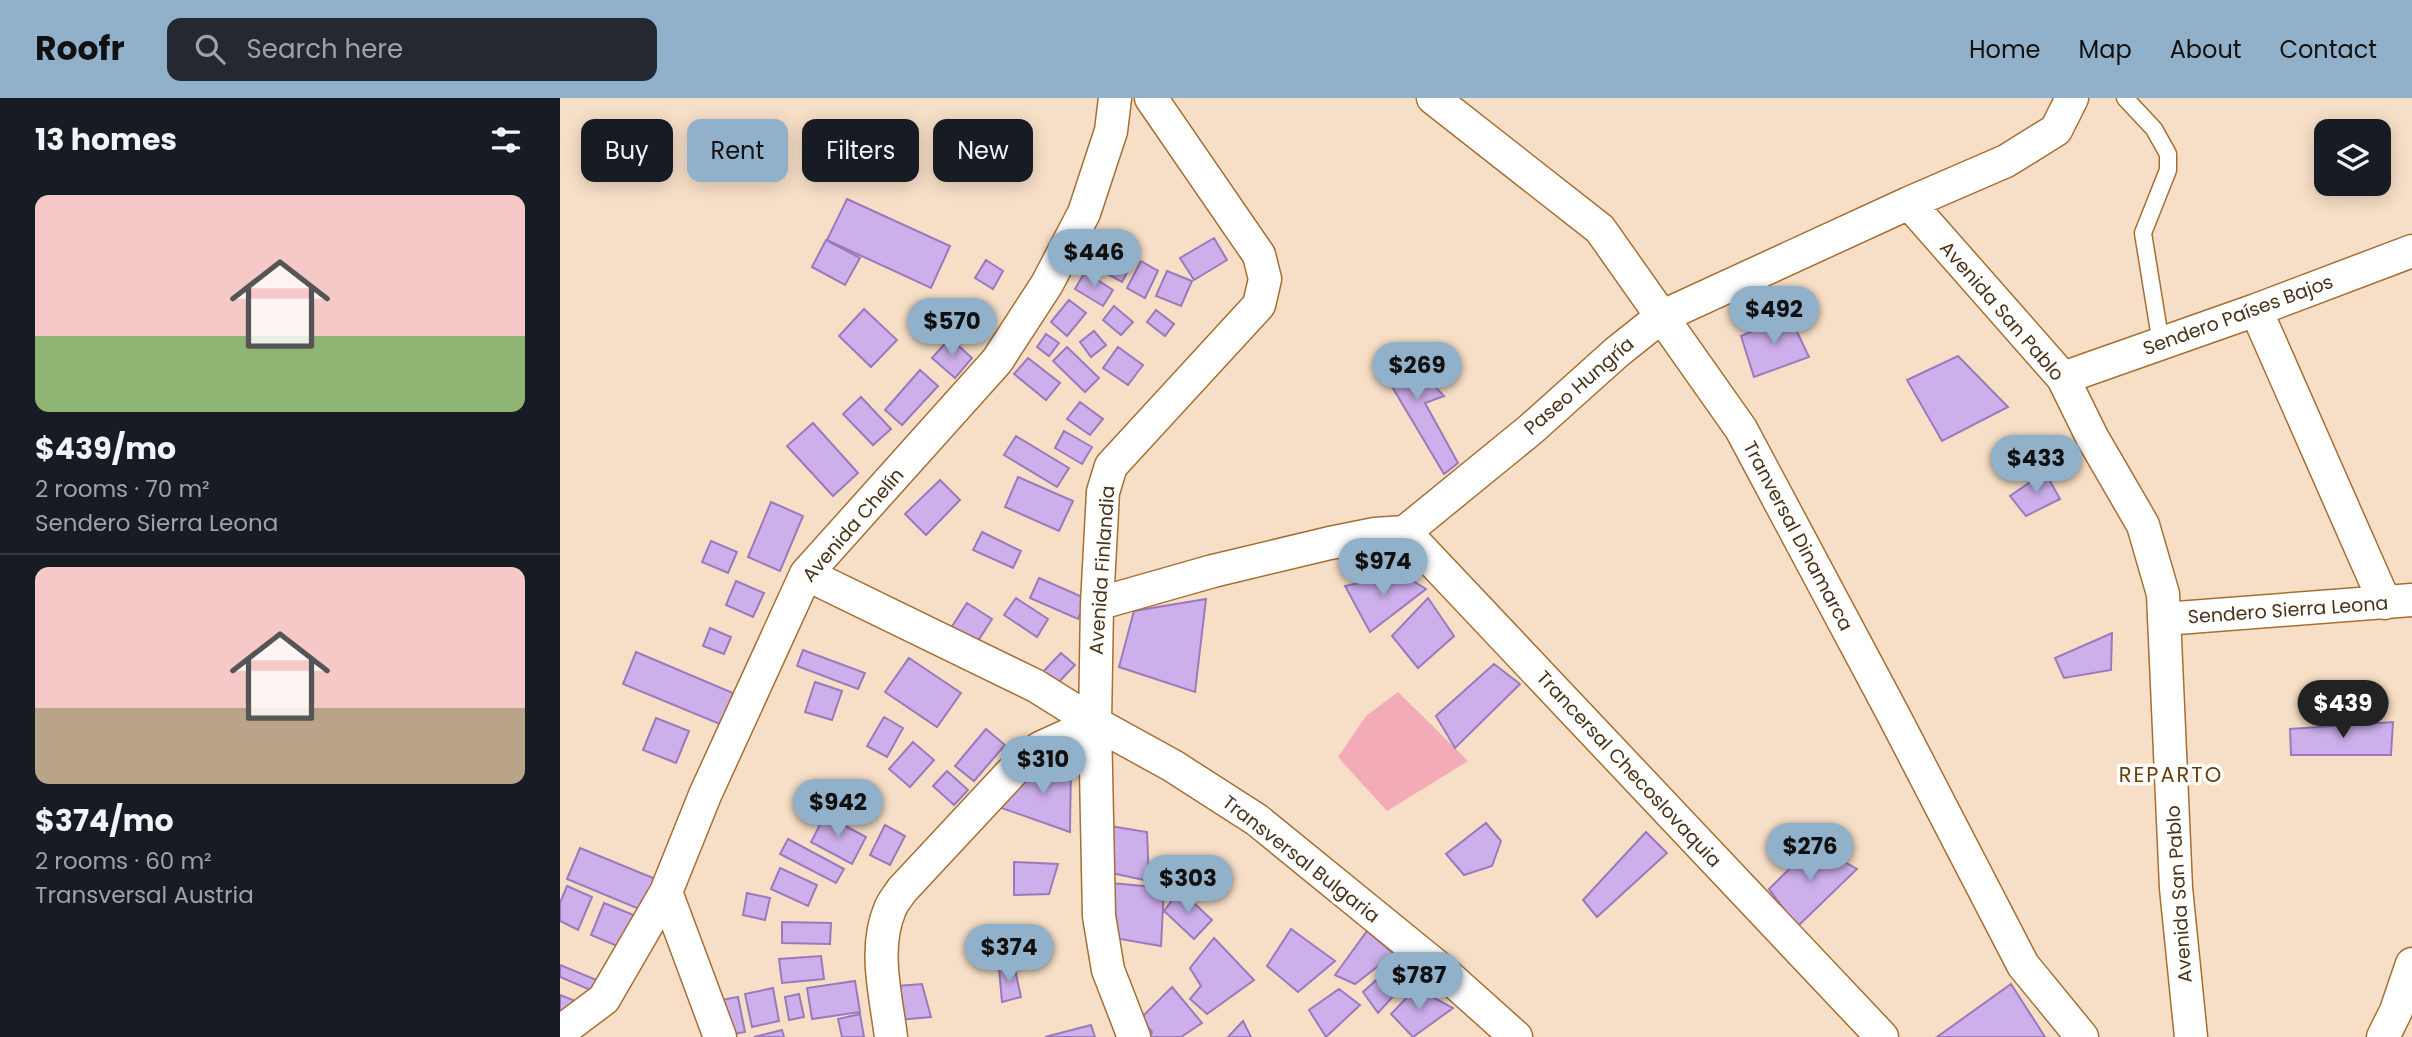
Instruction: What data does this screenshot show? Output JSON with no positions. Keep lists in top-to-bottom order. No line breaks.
{"streets":{"street":["Avenida San Pablo","Sendero Países Bajos","Paseo Hungría","Avenida Chelín","Tranversal Dinamarca","Avenida Finlandia","Sendero Sierra Leona","Trancersal Checoslovaquia","Transversal Bulgaria"]},"crossings":[["Avenida San Pablo","Sendero Países Bajos"],["Avenida San Pablo","Paseo Hungría"],["Avenida San Pablo","Sendero Sierra Leona"],["Paseo Hungría","Tranversal Dinamarca"],["Paseo Hungría","Trancersal Checoslovaquia"],["Avenida Chelín","Transversal Bulgaria"],["Avenida Finlandia","Transversal Bulgaria"]],"districts":["REPARTO"],"page":{"header":"Roofr","search":"Search here","nav":["Home","Map","About","Contact"],"heading":"13 homes","chip":["Buy","Rent","Filters","New"],"list":[{"name":"$439/mo","note":"2 rooms · 70 m² · Sendero Sierra Leona"},{"name":"$374/mo","note":"2 rooms · 60 m² · Transversal Austria"}],"price":["$446","$492","$570","$269","$433","$974","$439","$310","$942","$276","$303","$374","$787"]}}
